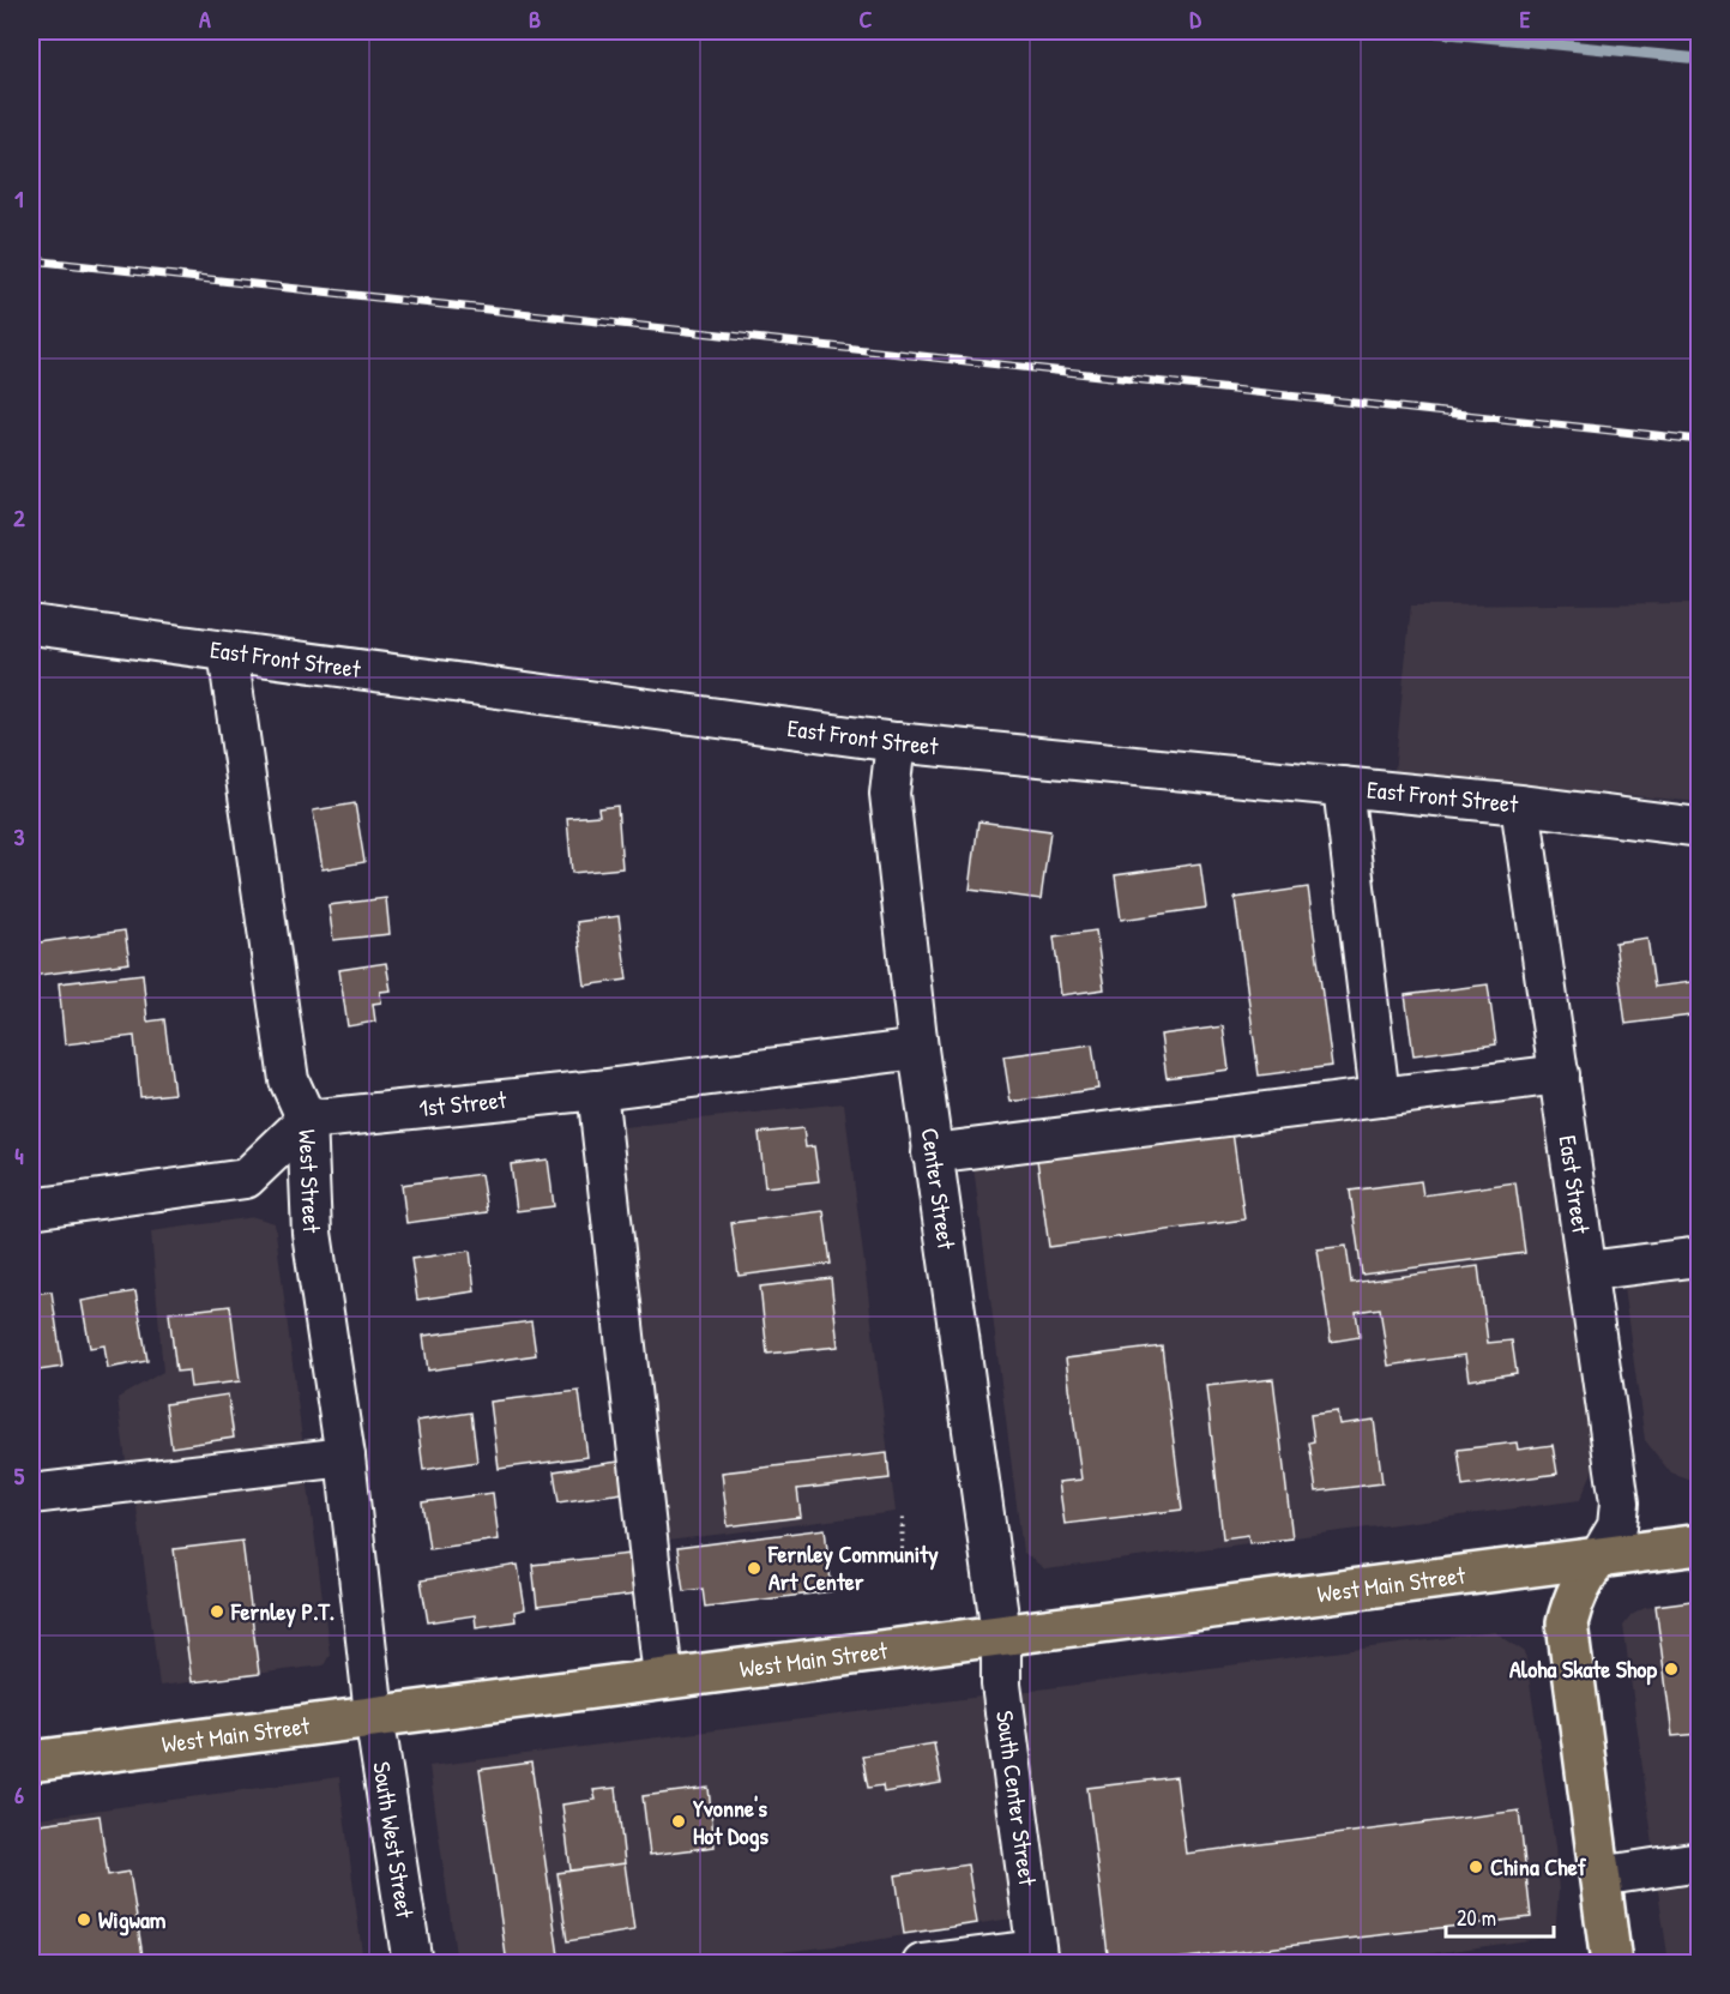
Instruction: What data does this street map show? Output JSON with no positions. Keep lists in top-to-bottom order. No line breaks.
{"streets":{"main road":["West Main Street"],"street":["East Front Street","1st Street","West Street","East Street","Center Street","South Center Street","South West Street"]},"crossings":[["East Front Street","West Street"],["East Front Street","East Street"],["East Front Street","Center Street"],["1st Street","West Street"],["1st Street","Center Street"],["West Street","West Main Street"],["West Street","South West Street"],["East Street","West Main Street"],["Center Street","West Main Street"],["Center Street","South Center Street"],["West Main Street","South Center Street"],["West Main Street","South West Street"]],"places":["Fernley Community Art Center","Fernley P.T.","Aloha Skate Shop","Yvonne's Hot Dogs","China Chef","Wigwam"],"scale_bar":"20 m","grid":{"columns":["A","B","C","D","E"],"rows":["1","2","3","4","5","6"]}}
